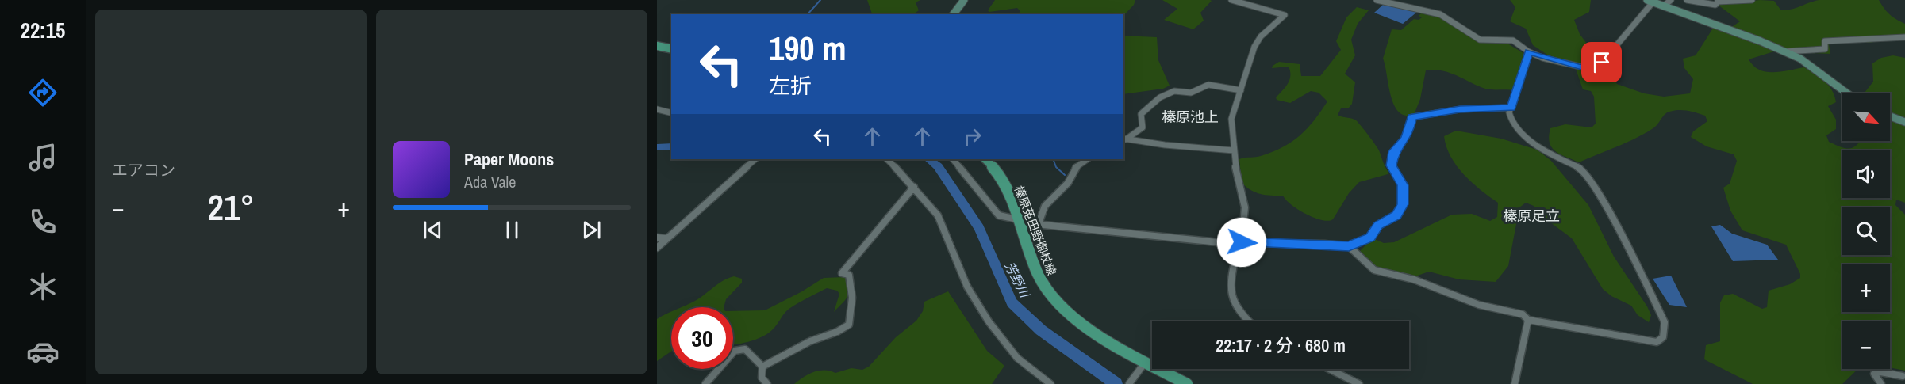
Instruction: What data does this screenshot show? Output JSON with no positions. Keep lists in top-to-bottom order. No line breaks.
{"streets":{"main road":["榛原菟田野御杖線"]},"districts":["榛原池上","榛原足立"],"water":["芳野川"],"north":"bottom right","page":{"tabs":"22:15","tile":"エアコン","turn":["190 m","左折"],"map_buttons":["+","−"],"song":["Paper Moons","Ada Vale"],"heat":["−","21°","+"],"limit":"30","trip":"22:17 · 2 分 · 680 m"}}
